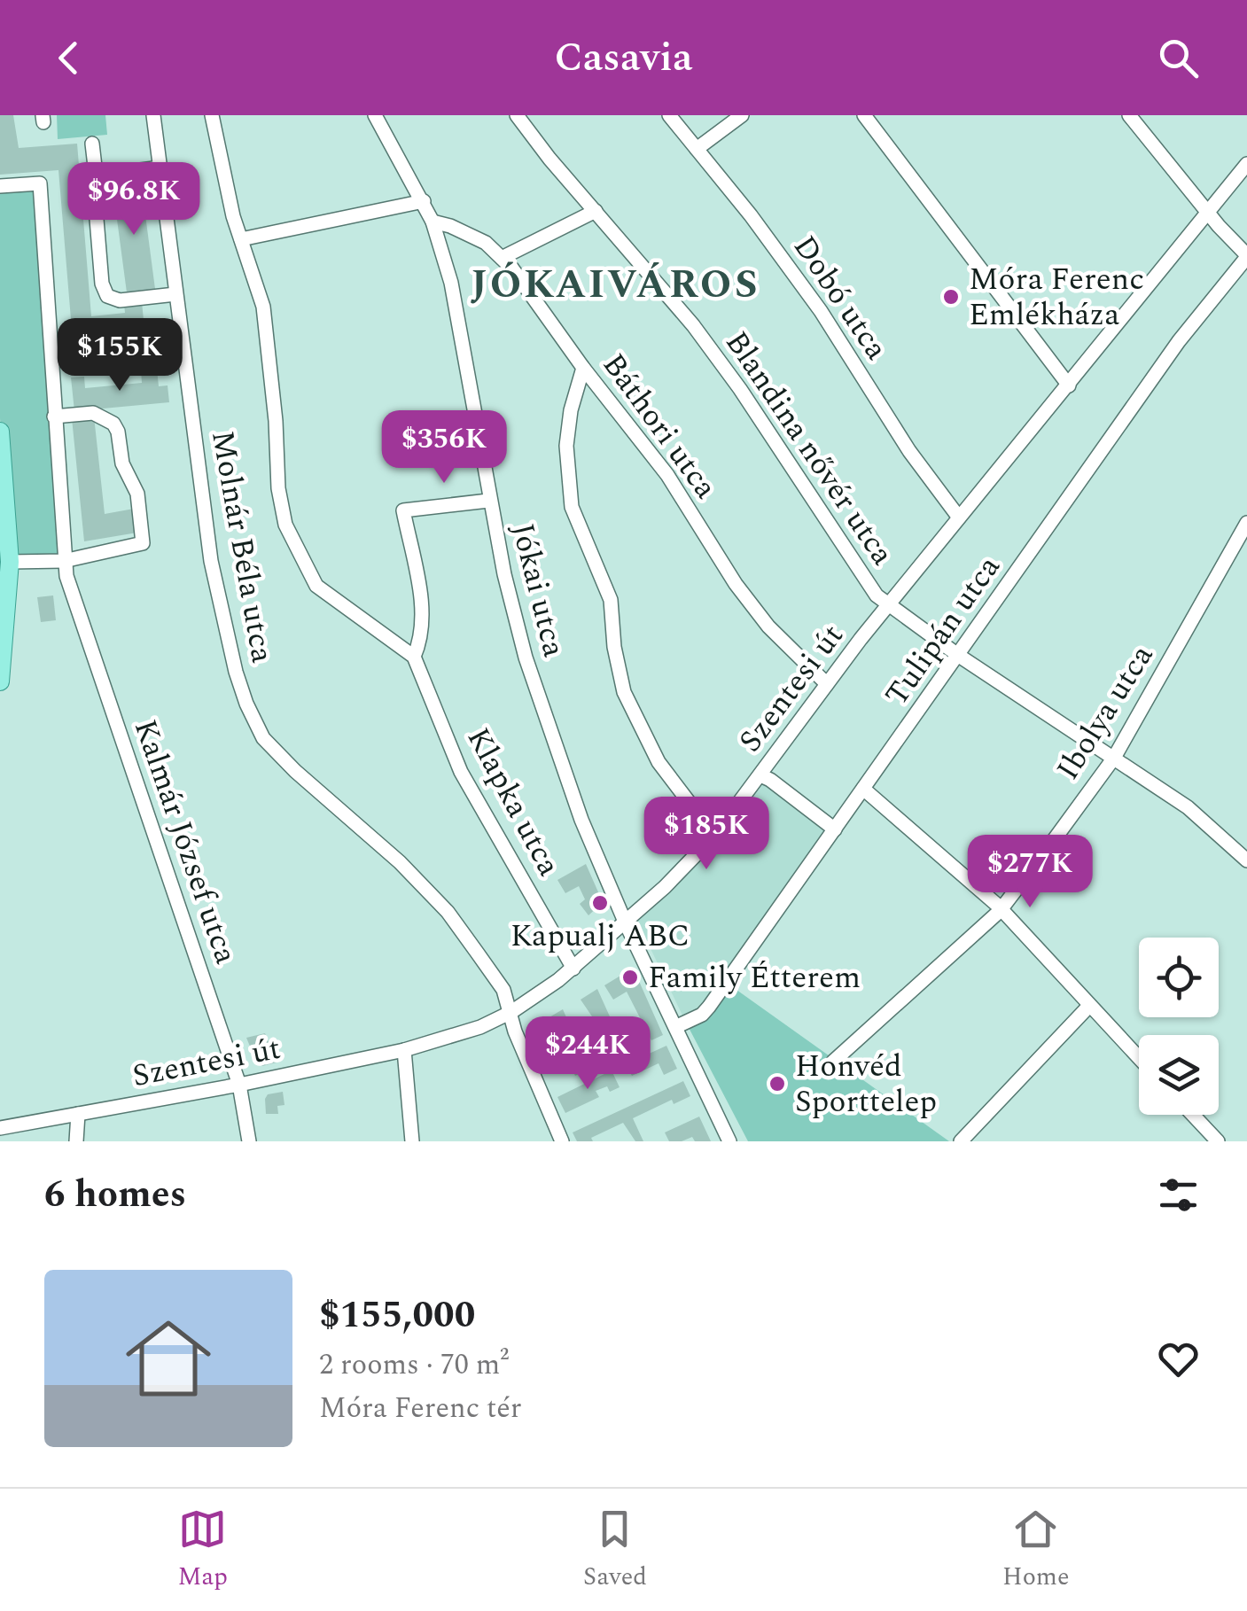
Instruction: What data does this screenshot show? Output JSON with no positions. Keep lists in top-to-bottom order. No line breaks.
{"streets":{"street":["Dobó utca","Báthori utca","Blandina nővér utca","Molnár Béla utca","Jókai utca","Tulipán utca","Szentesi út","Ibolya utca","Klapka utca","Kalmár József utca"]},"crossings":[["Dobó utca","Szentesi út"],["Báthori utca","Jókai utca"],["Báthori utca","Szentesi út"],["Blandina nővér utca","Tulipán utca"],["Blandina nővér utca","Szentesi út"],["Blandina nővér utca","Ibolya utca"],["Molnár Béla utca","Szentesi út"],["Jókai utca","Tulipán utca"],["Jókai utca","Szentesi út"],["Szentesi út","Klapka utca"],["Szentesi út","Kalmár József utca"]],"districts":["JÓKAIVÁROS"],"places":["Móra Ferenc Emlékháza","Kapualj ABC","Family Étterem","Honvéd Sporttelep"],"page":{"header":"Casavia","price":["$96.8K","$155K","$356K","$185K","$277K","$244K"],"heading":"6 homes","list":[{"name":"$155,000","note":"2 rooms · 70 m² · Móra Ferenc tér"}],"tabs":["Map","Saved","Home"]}}
